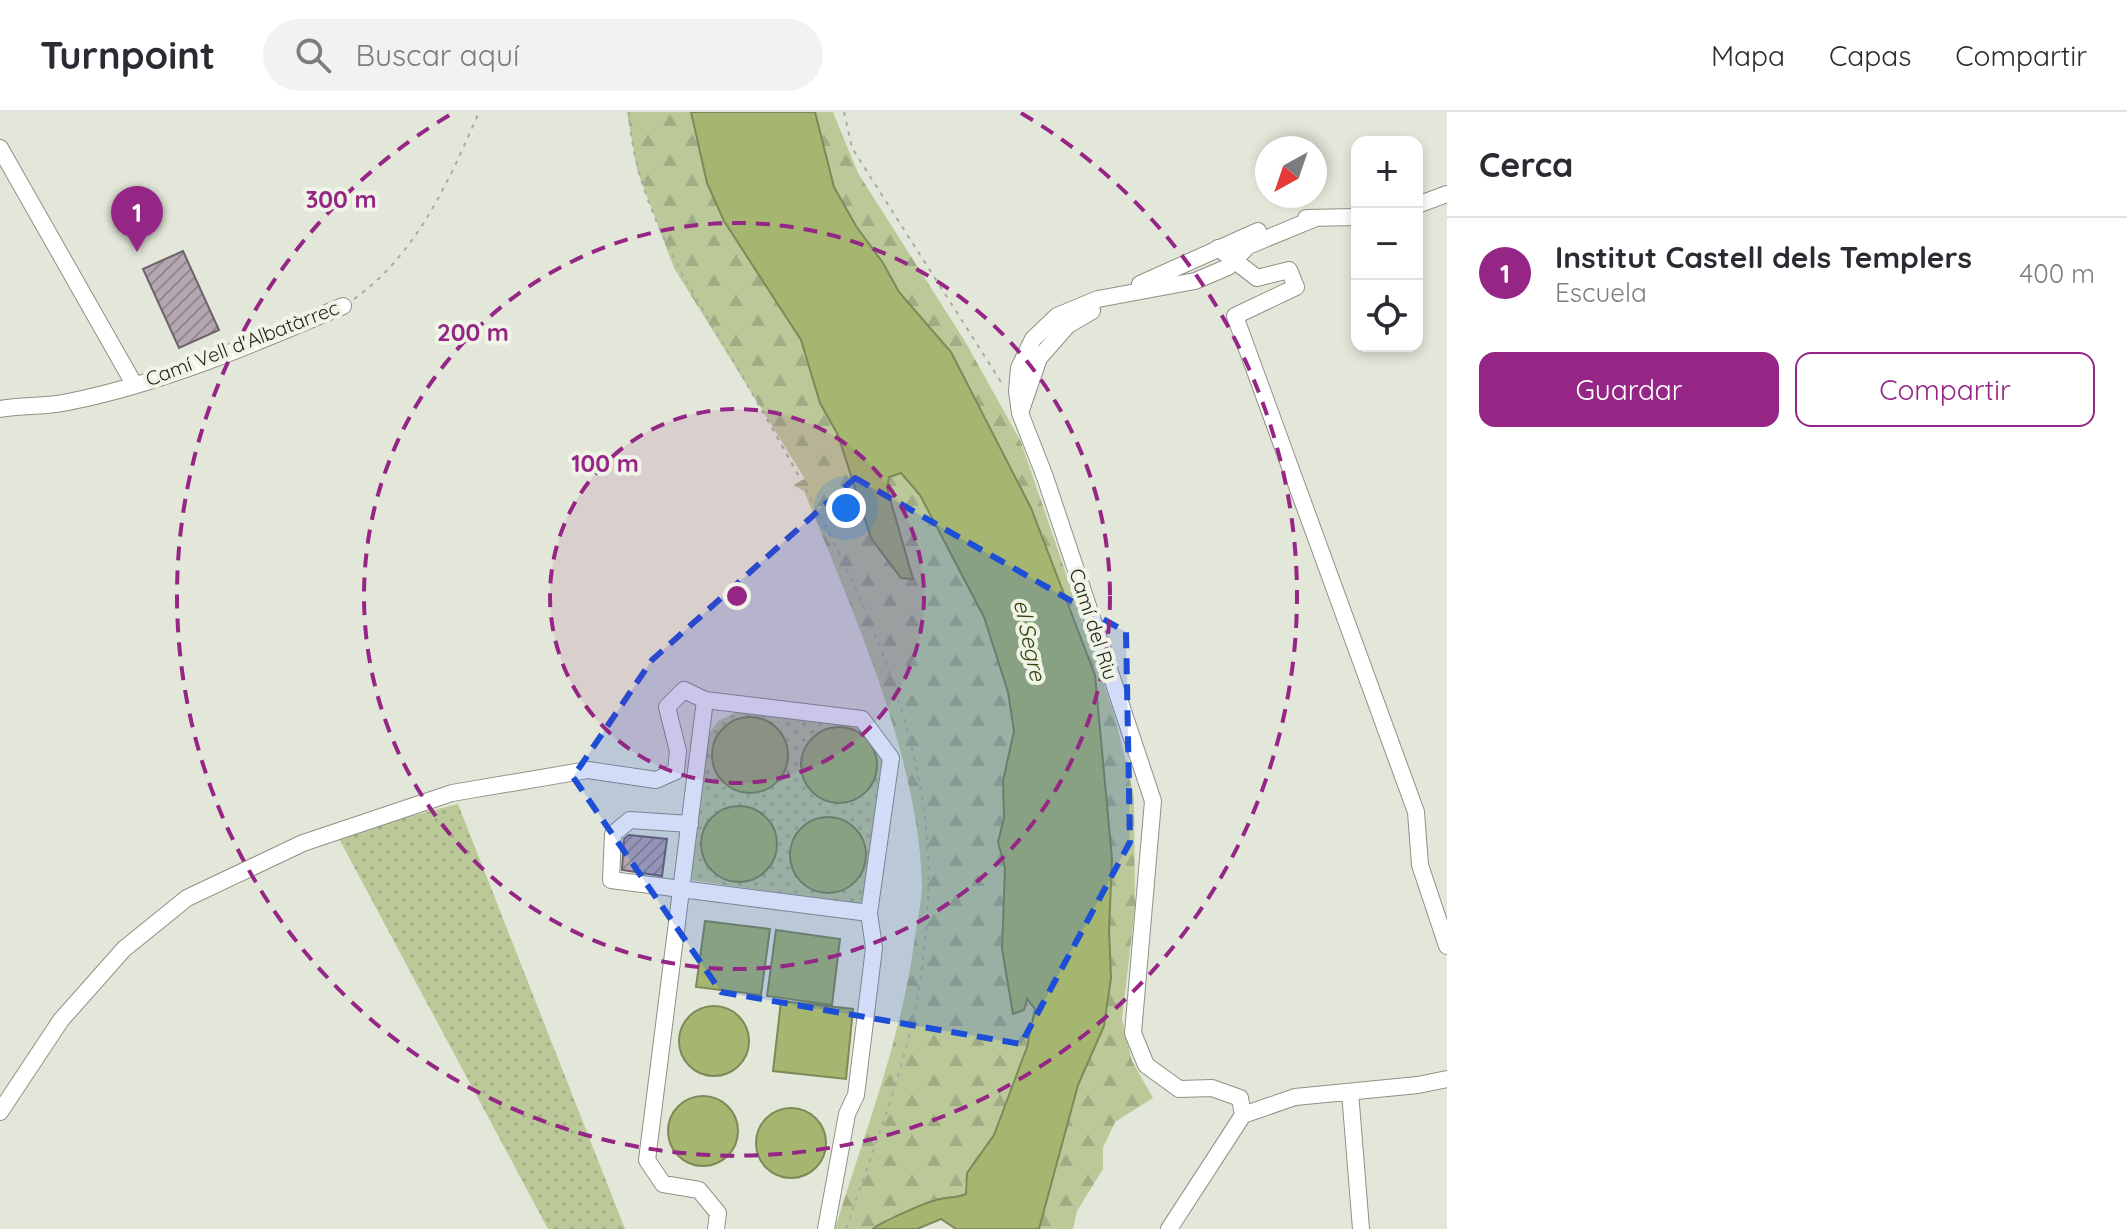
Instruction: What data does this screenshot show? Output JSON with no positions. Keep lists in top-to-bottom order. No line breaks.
{"streets":{"street":["Camí Vell d'Albatàrrec","Camí del Riu"]},"water":["el Segre"],"north":"bottom left","page":{"header":"Turnpoint","search":"Buscar aquí","nav":["Mapa","Capas","Compartir"],"heading":"Cerca","map_buttons":["+","−"],"pins":"1","list":[{"mark":"1","name":"Institut Castell dels Templers","note":"Escuela","value":"400 m"}],"buttons":["Guardar","Compartir"]},"rings":["300 m","200 m","100 m"]}
